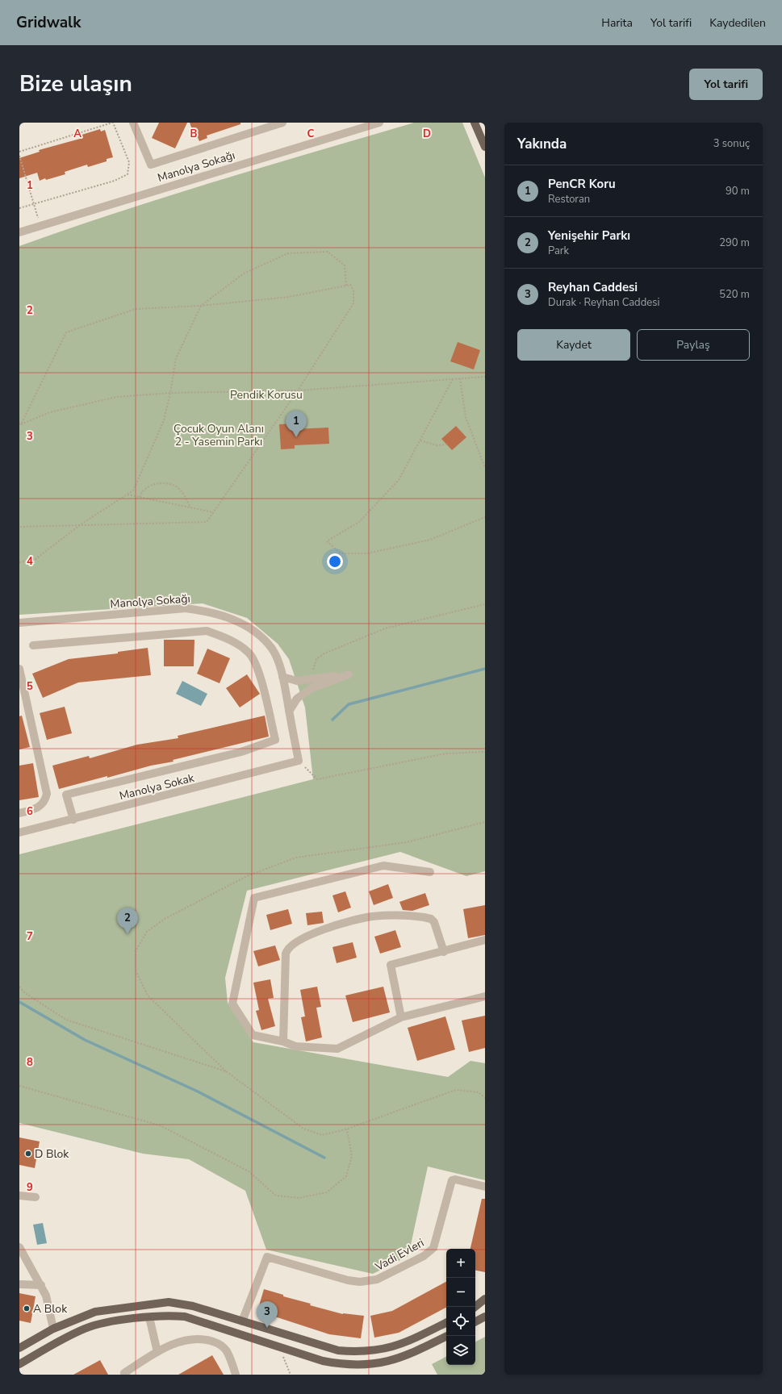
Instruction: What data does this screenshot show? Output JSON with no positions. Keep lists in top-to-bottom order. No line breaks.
{"streets":{"street":["Manolya Sokağı","Manolya Sokak","Vadi Evleri"]},"crossings":[["Manolya Sokağı","Manolya Sokak"]],"parks":["Pendik Korusu","Çocuk Oyun Alanı 2 - Yasemin Parkı"],"places":["D Blok","A Blok"],"page":{"header":"Gridwalk","nav":["Harita","Yol tarifi","Kaydedilen"],"title":"Bize ulaşın","buttons":["Yol tarifi",["Kaydet","Paylaş"]],"heading":["Yakında","3 sonuç"],"list":[{"mark":"1","name":"PenCR Koru","note":"Restoran","value":"90 m"},{"mark":"2","name":"Yenişehir Parkı","note":"Park","value":"290 m"},{"mark":"3","name":"Reyhan Caddesi","note":"Durak · Reyhan Caddesi","value":"520 m"}],"pins":["1","2","3"],"map_buttons":["+","−"]},"grid":{"columns":["A","B","C","D"],"rows":["1","2","3","4","5","6","7","8","9"]}}
